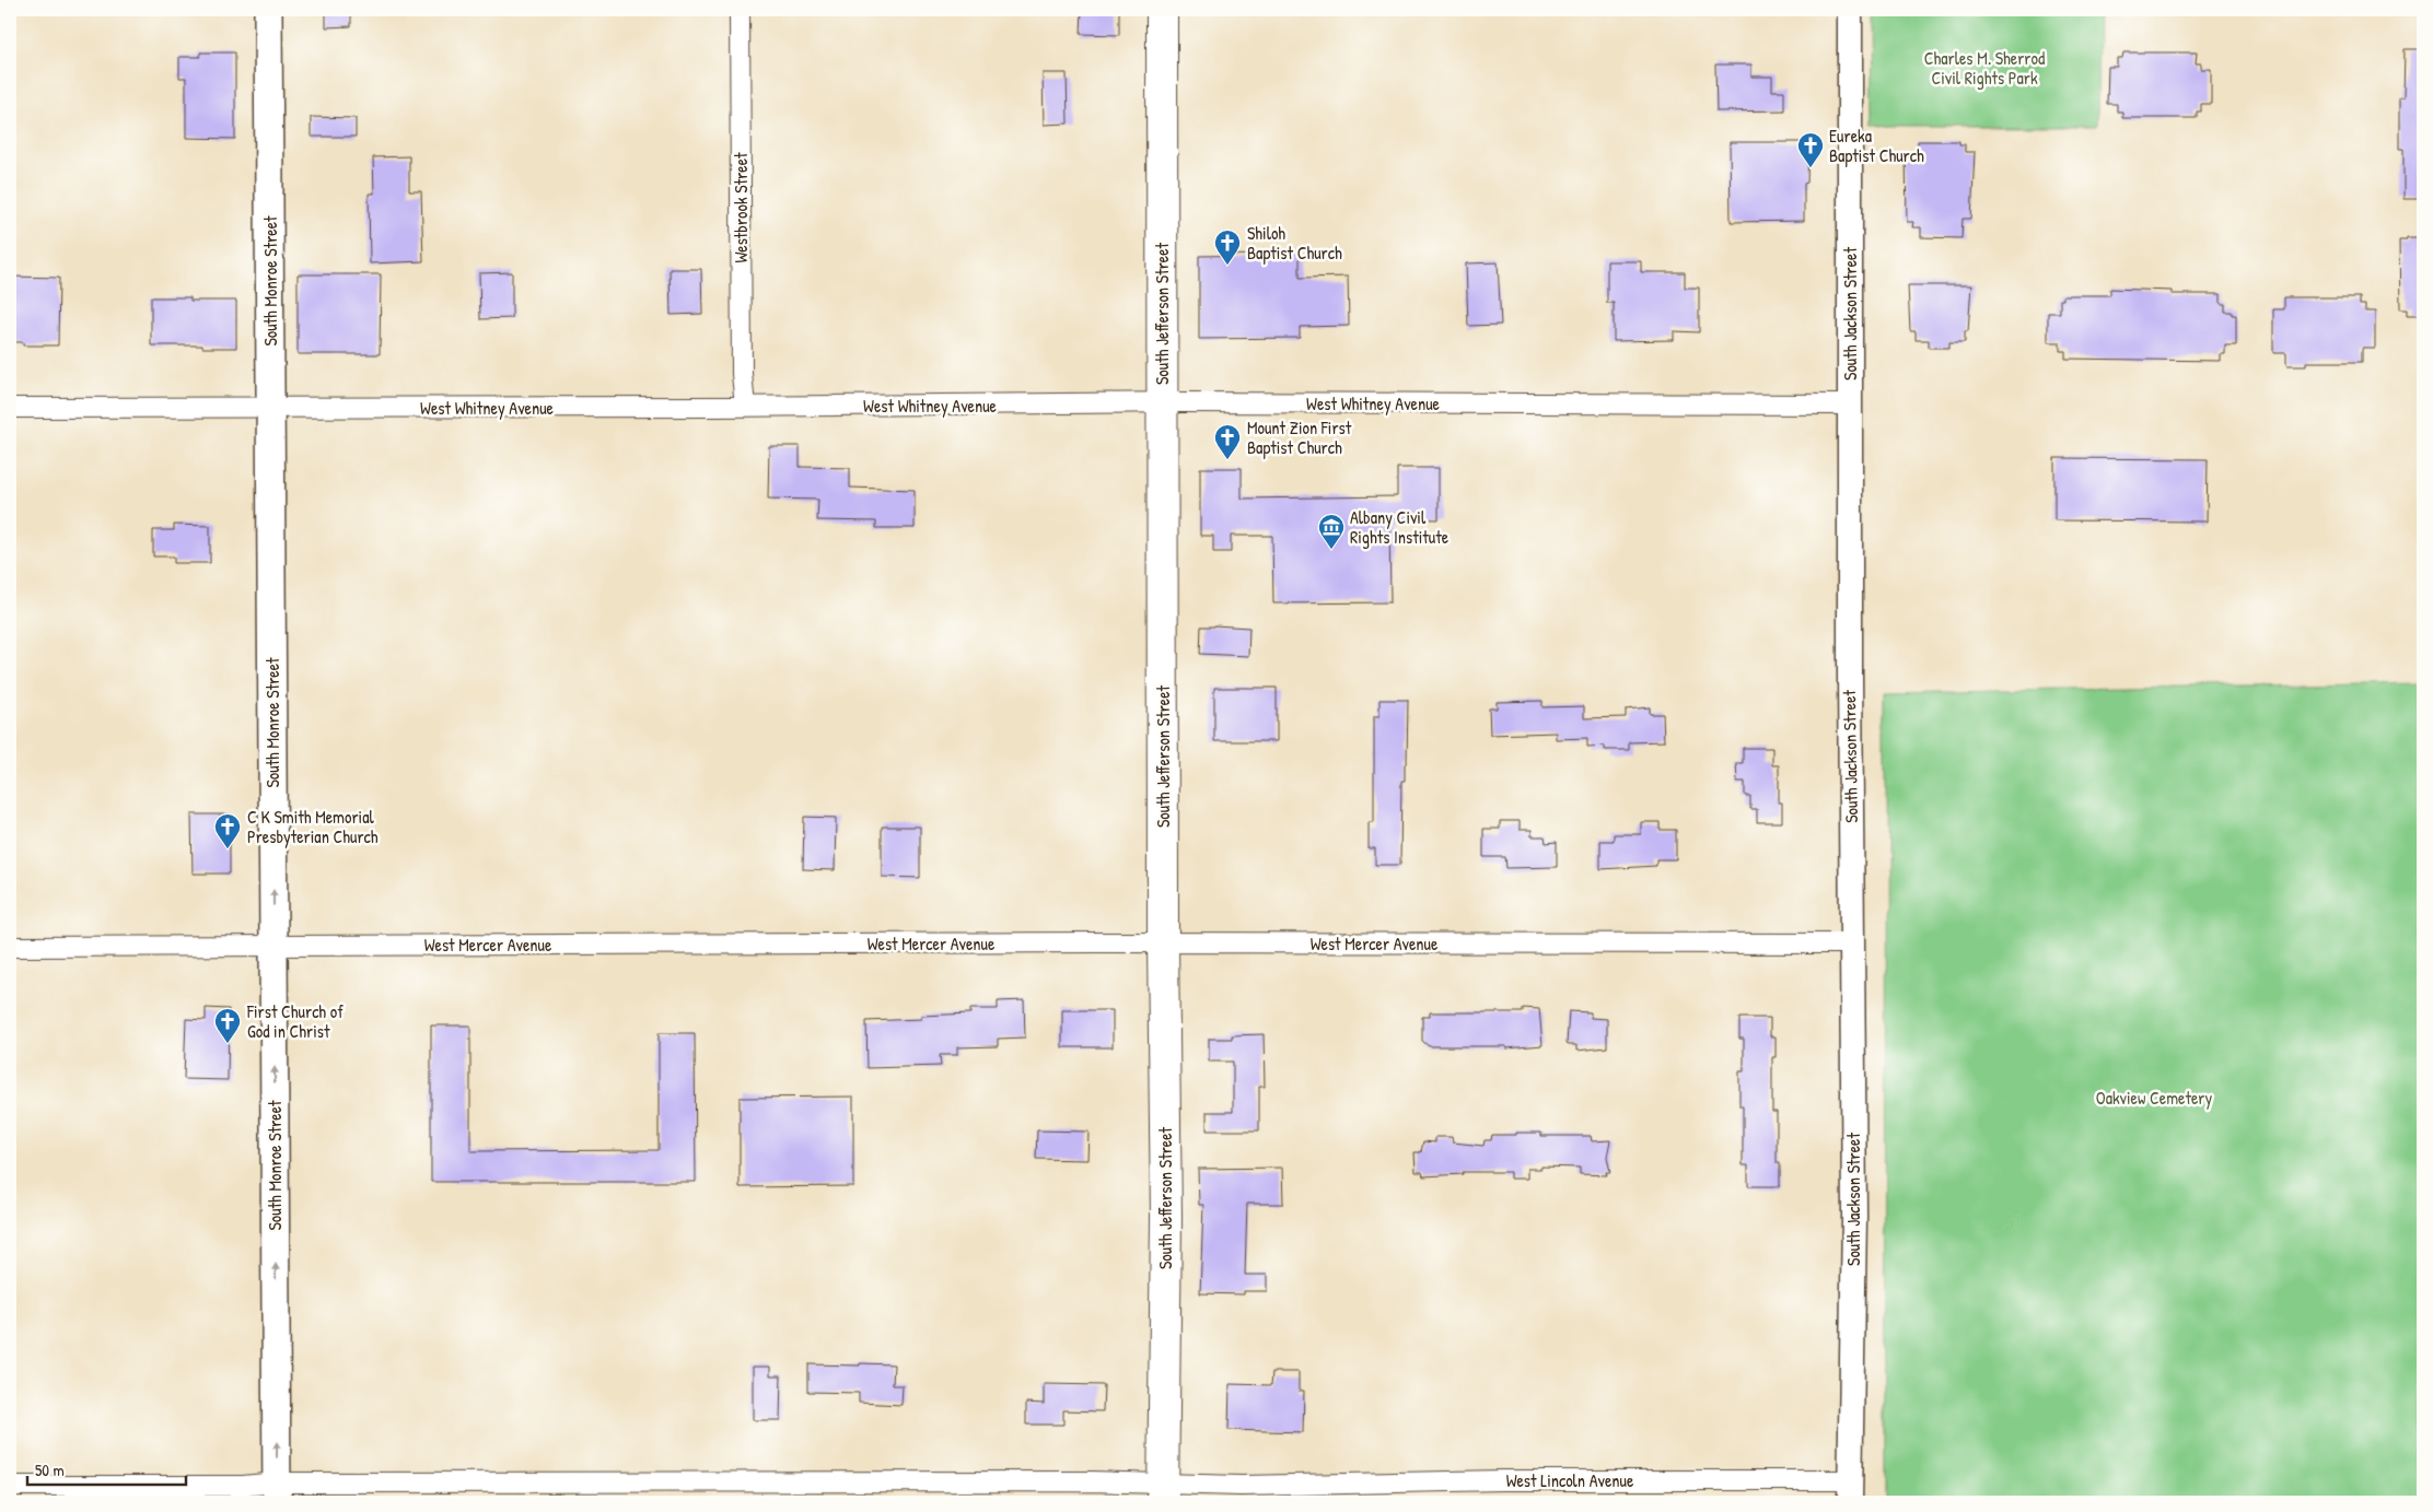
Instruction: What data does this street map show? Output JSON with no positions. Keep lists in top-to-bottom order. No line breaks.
{"streets":{"main road":["South Monroe Street","South Jefferson Street"],"street":["Westbrook Street","South Jackson Street","West Whitney Avenue","West Mercer Avenue","West Lincoln Avenue"]},"crossings":[["Westbrook Street","West Whitney Avenue"],["South Monroe Street","West Whitney Avenue"],["South Monroe Street","West Mercer Avenue"],["South Monroe Street","West Lincoln Avenue"],["South Jefferson Street","West Whitney Avenue"],["South Jefferson Street","West Mercer Avenue"],["South Jefferson Street","West Lincoln Avenue"],["South Jackson Street","West Whitney Avenue"],["South Jackson Street","West Mercer Avenue"],["South Jackson Street","West Lincoln Avenue"]],"one_way":["South Monroe Street"],"parks":["Charles M. Sherrod Civil Rights Park","Oakview Cemetery"],"places":{"church":["Eureka Baptist Church","Shiloh Baptist Church","Mount Zion First Baptist Church","C K Smith Memorial Presbyterian Church","First Church of God in Christ"],"museum":["Albany Civil Rights Institute"]},"scale_bar":"50 m"}
